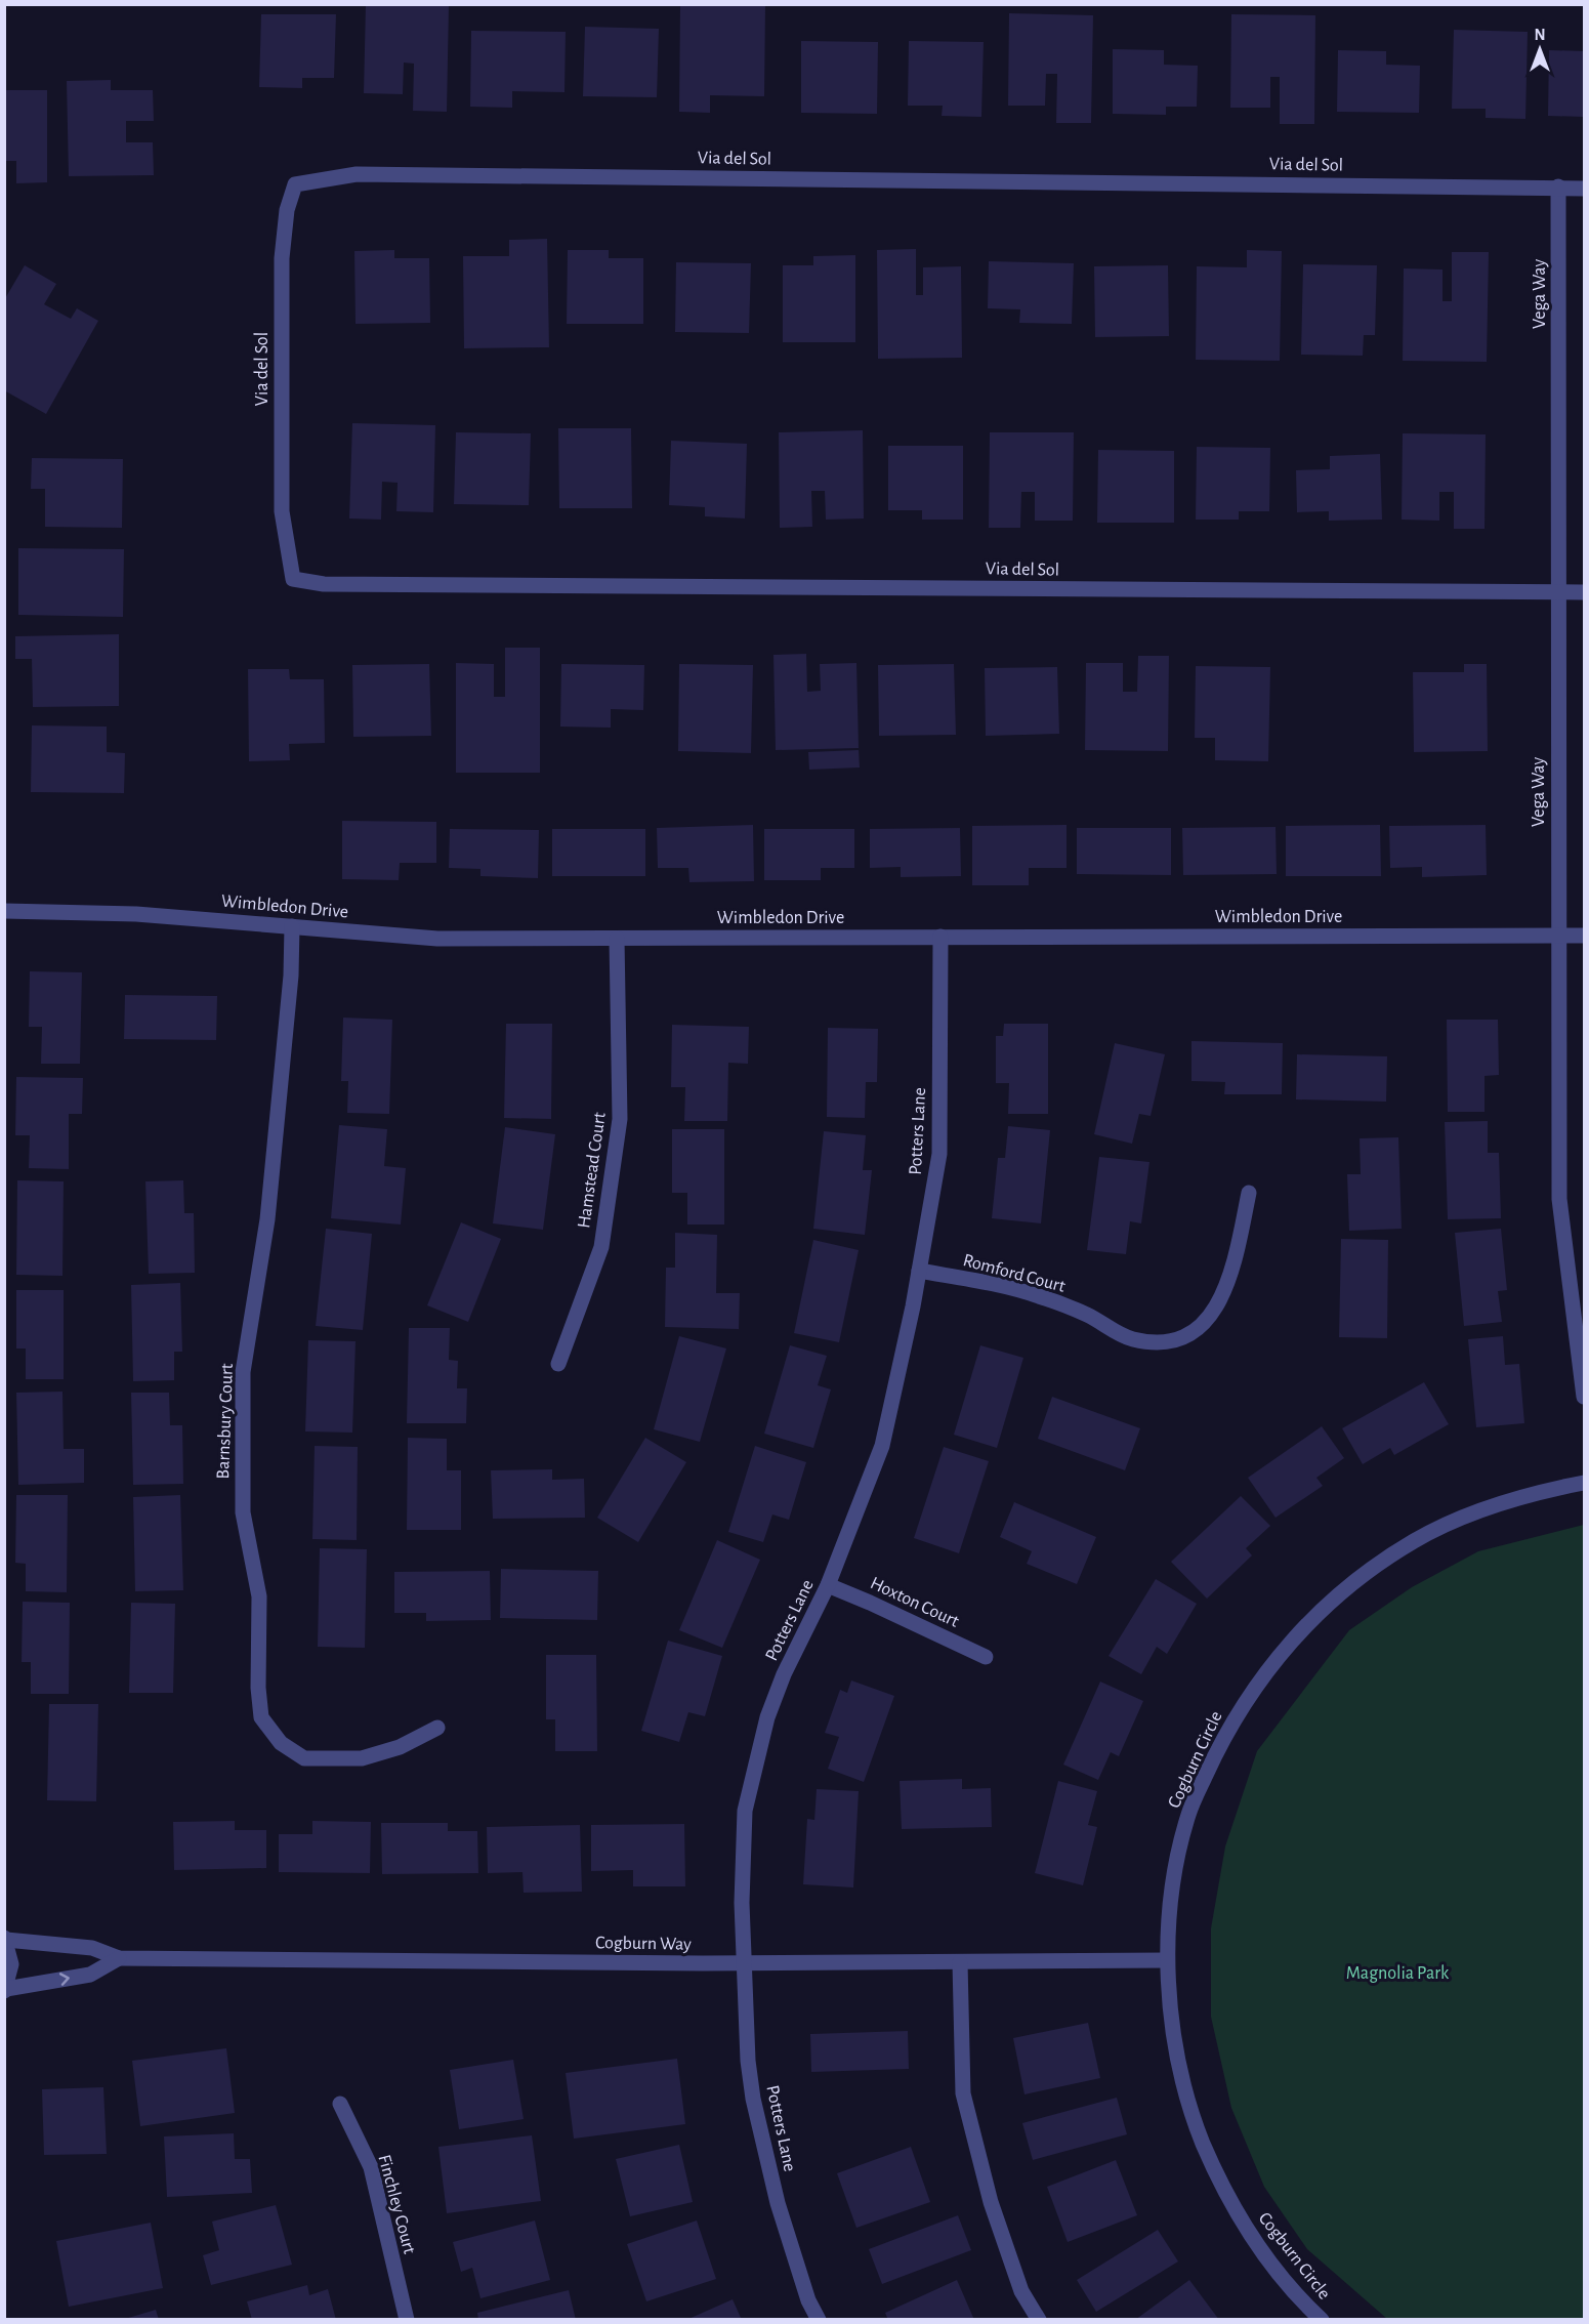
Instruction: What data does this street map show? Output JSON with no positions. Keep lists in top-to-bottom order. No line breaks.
{"streets":{"street":["Via del Sol","Vega Way","Wimbledon Drive","Potters Lane","Hamstead Court","Romford Court","Barnsbury Court","Hoxton Court","Cogburn Circle","Cogburn Way","Finchley Court"]},"crossings":[["Via del Sol","Vega Way"],["Vega Way","Wimbledon Drive"],["Wimbledon Drive","Potters Lane"],["Wimbledon Drive","Hamstead Court"],["Wimbledon Drive","Barnsbury Court"],["Potters Lane","Romford Court"],["Potters Lane","Hoxton Court"],["Potters Lane","Cogburn Way"],["Cogburn Circle","Cogburn Way"]],"parks":["Magnolia Park"],"north":"top"}
